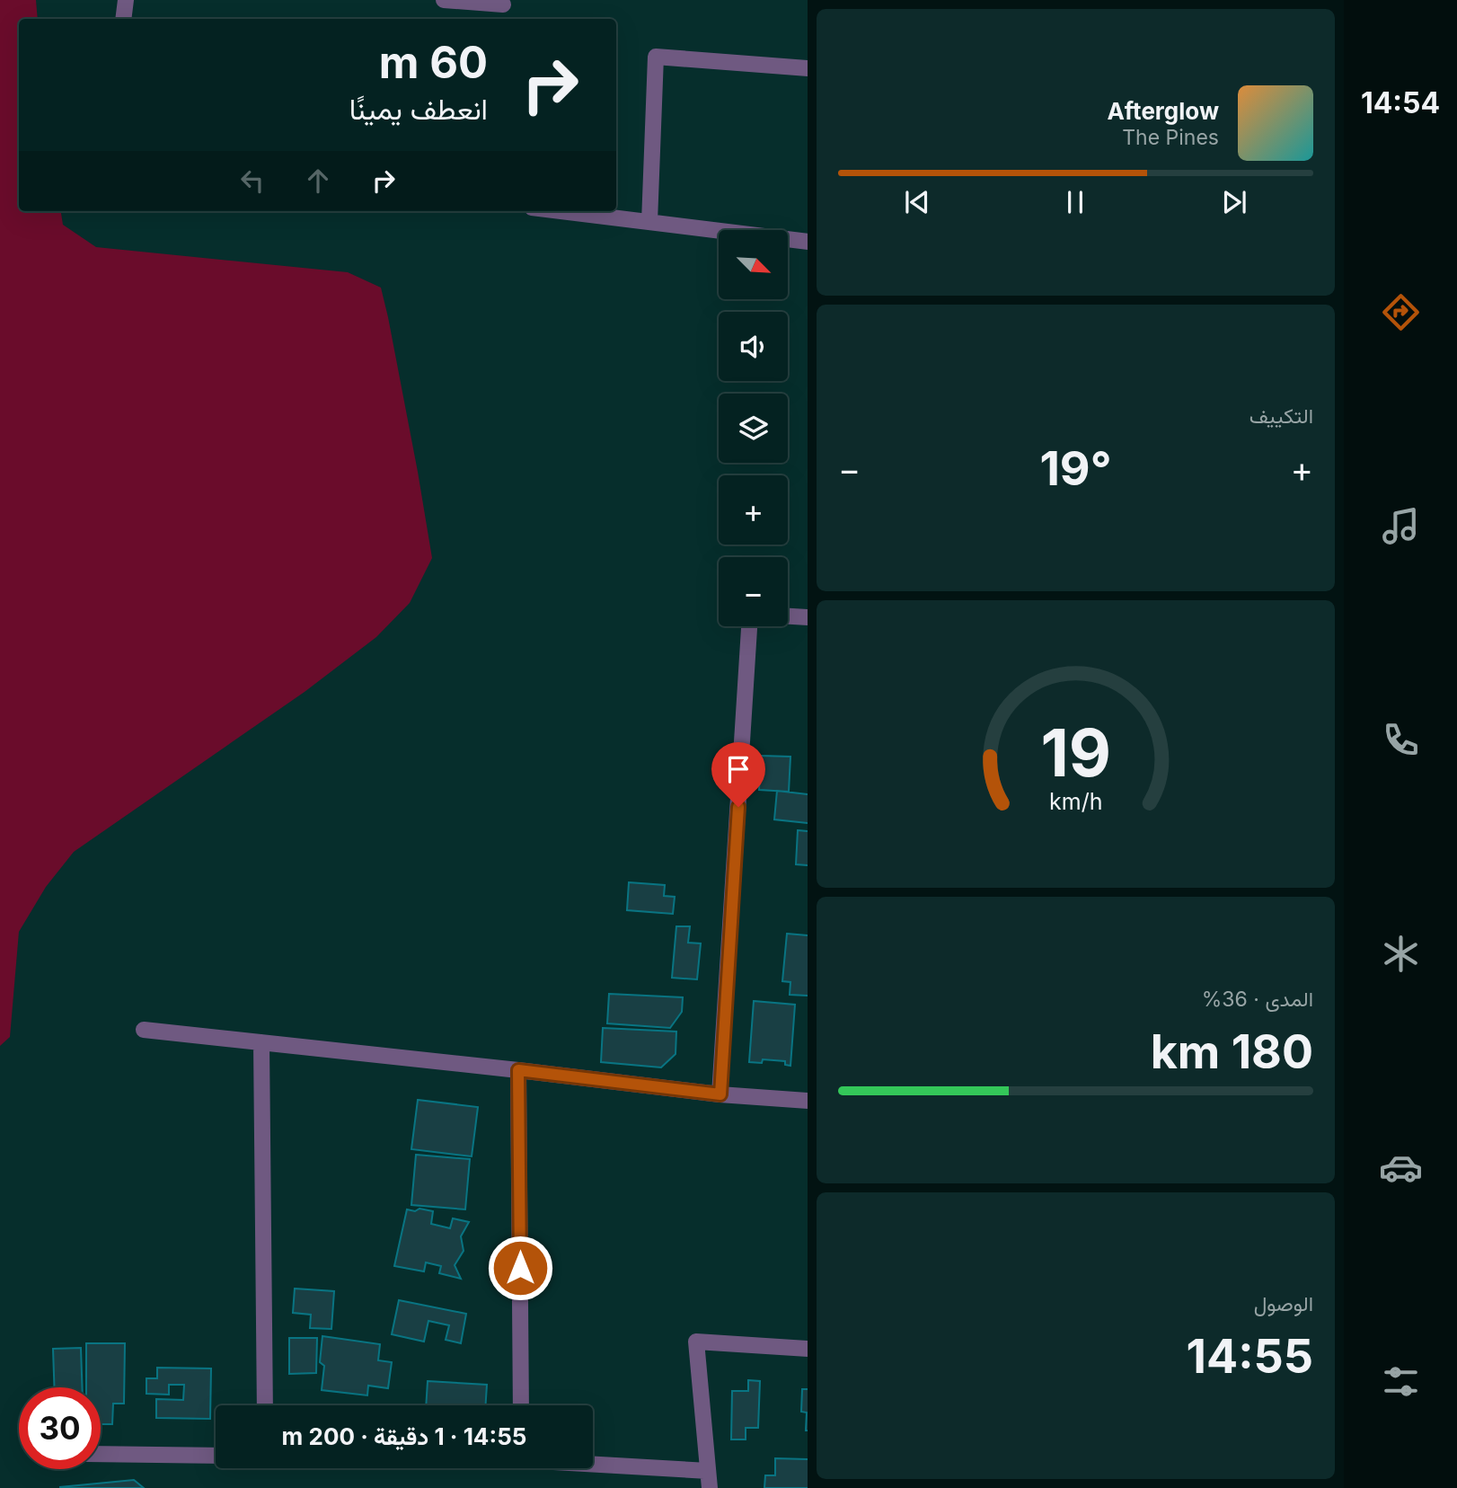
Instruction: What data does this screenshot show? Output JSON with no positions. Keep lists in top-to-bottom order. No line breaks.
{"north":"bottom right","page":{"tabs":"14:54","turn":["60 m","انعطف يمينًا"],"song":["Afterglow","The Pines"],"map_buttons":["+","−"],"tile":["التكييف",["المدى · 36%","180 km"],["الوصول","14:55"]],"heat":["−","19°","+"],"limit":"30","trip":"14:55 · 1 دقيقة · 200 m","gauge":["19","km/h"]}}
